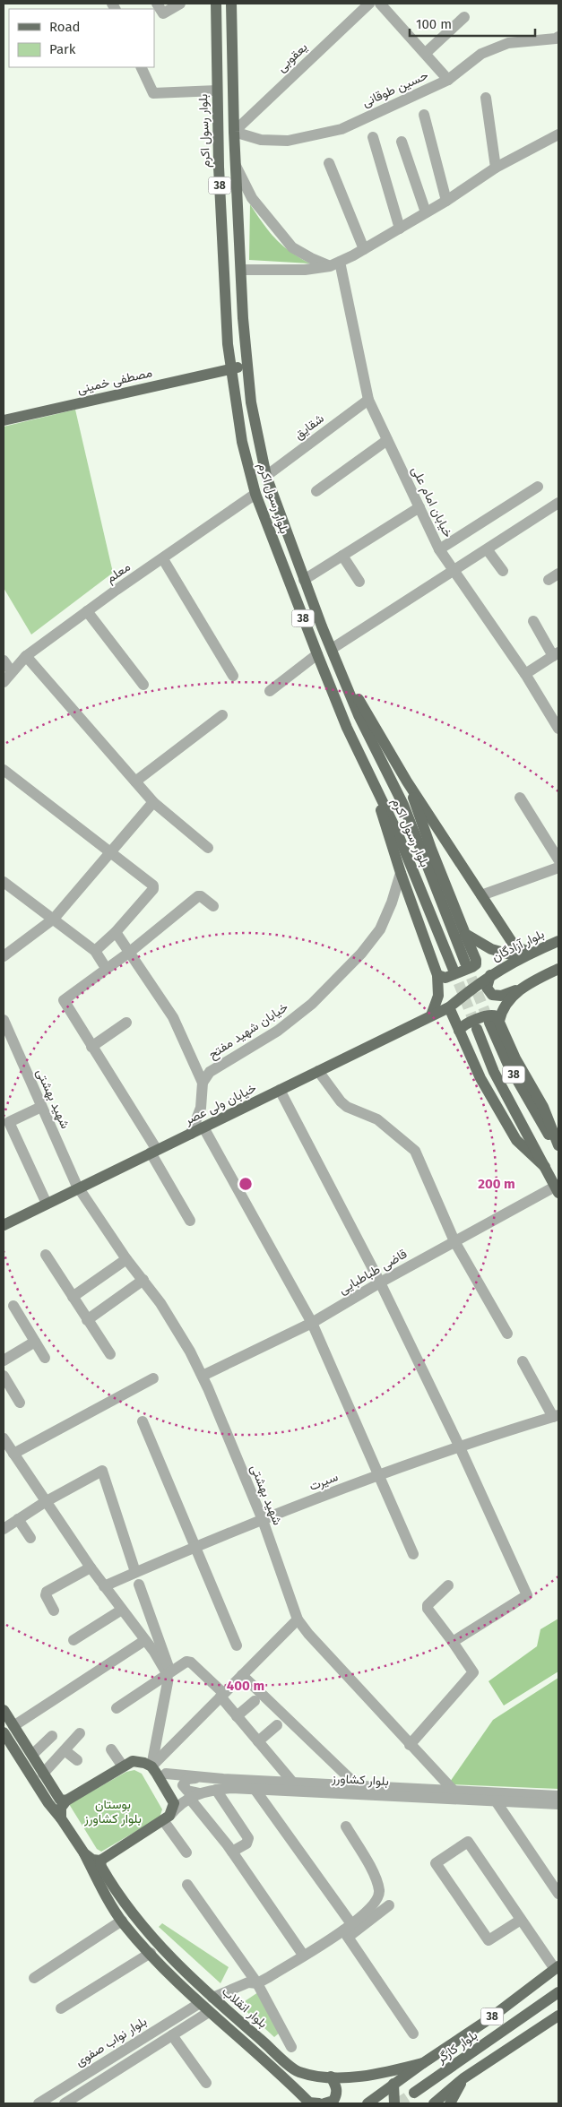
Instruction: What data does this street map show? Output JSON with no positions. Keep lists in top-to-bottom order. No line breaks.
{"streets":{"main road":["بلوار رسول اکرم","38","مصطفی خمینی","بلوار آزادگان","خیابان ولی عصر","بلوار انقلاب","بلوار کارگر"],"street":["یعقوبی","حسین طوقانی","شقایق","خیابان امام علی","معلم","خیابان شهید مفتح","شهید بهشتی","قاضی طباطبایی","سیرت","بلوار کشاورز","بلوار نواب صفوی"]},"crossings":[["یعقوبی","حسین طوقانی"],["یعقوبی","بلوار رسول اکرم"],["حسین طوقانی","بلوار رسول اکرم"],["بلوار رسول اکرم","مصطفی خمینی"],["بلوار رسول اکرم","شقایق"],["بلوار رسول اکرم","معلم"],["38","قاضی طباطبایی"],["38","بلوار انقلاب"],["38","بلوار کارگر"],["شقایق","خیابان امام علی"],["بلوار آزادگان","خیابان ولی عصر"],["شهید بهشتی","خیابان ولی عصر"],["شهید بهشتی","قاضی طباطبایی"],["شهید بهشتی","سیرت"],["شهید بهشتی","بلوار کشاورز"],["بلوار انقلاب","بلوار کارگر"]],"parks":["بوستان بلوار کشاورز"],"legend":["Road","Park"],"scale_bar":"100 m","rings":["200 m","400 m"]}
